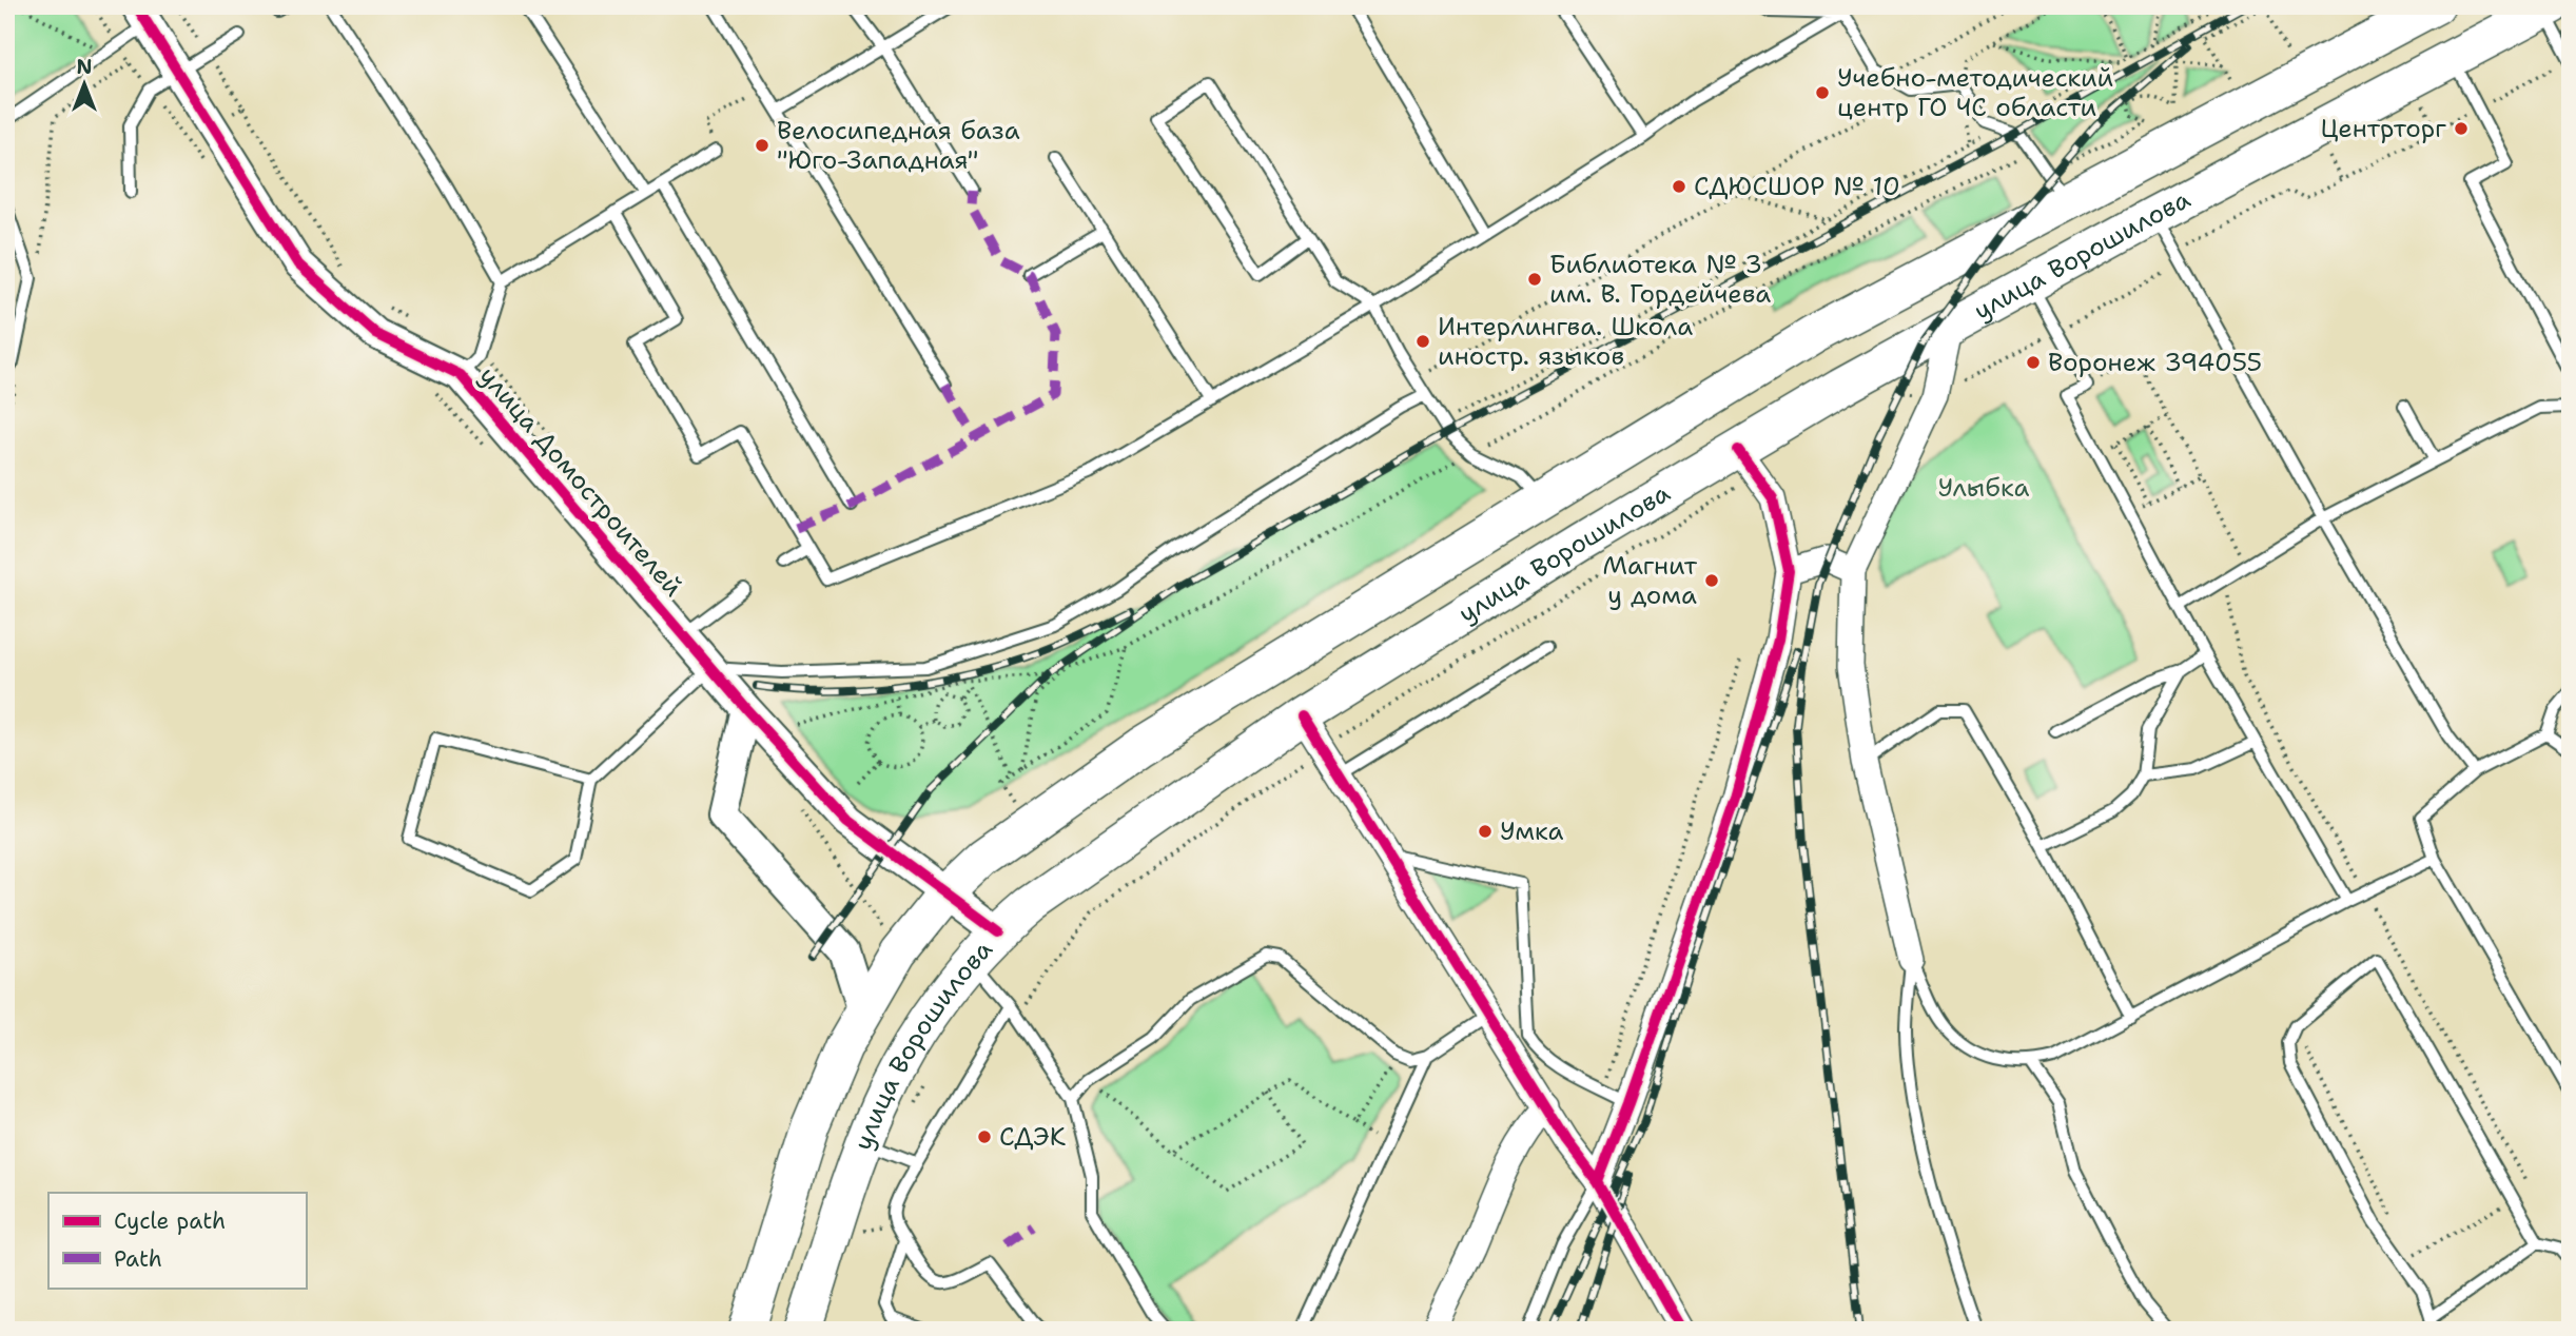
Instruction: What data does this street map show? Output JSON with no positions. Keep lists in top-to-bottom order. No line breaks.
{"streets":{"main road":["улица Ворошилова"],"street":["улица Домостроителей"]},"crossings":[["улица Ворошилова","улица Домостроителей"]],"parks":["Улыбка"],"places":["Учебно-методический центр ГО ЧС области","Центрторг","Велосипедная база \"Юго-Западная\"","СДЮСШОР № 10","Библиотека № 3 им. В. Гордейчева","Интерлингва. Школа иностр. языков","Воронеж 394055","Магнит у дома","Умка","СДЭК"],"legend":["Cycle path","Path"],"north":"top"}
